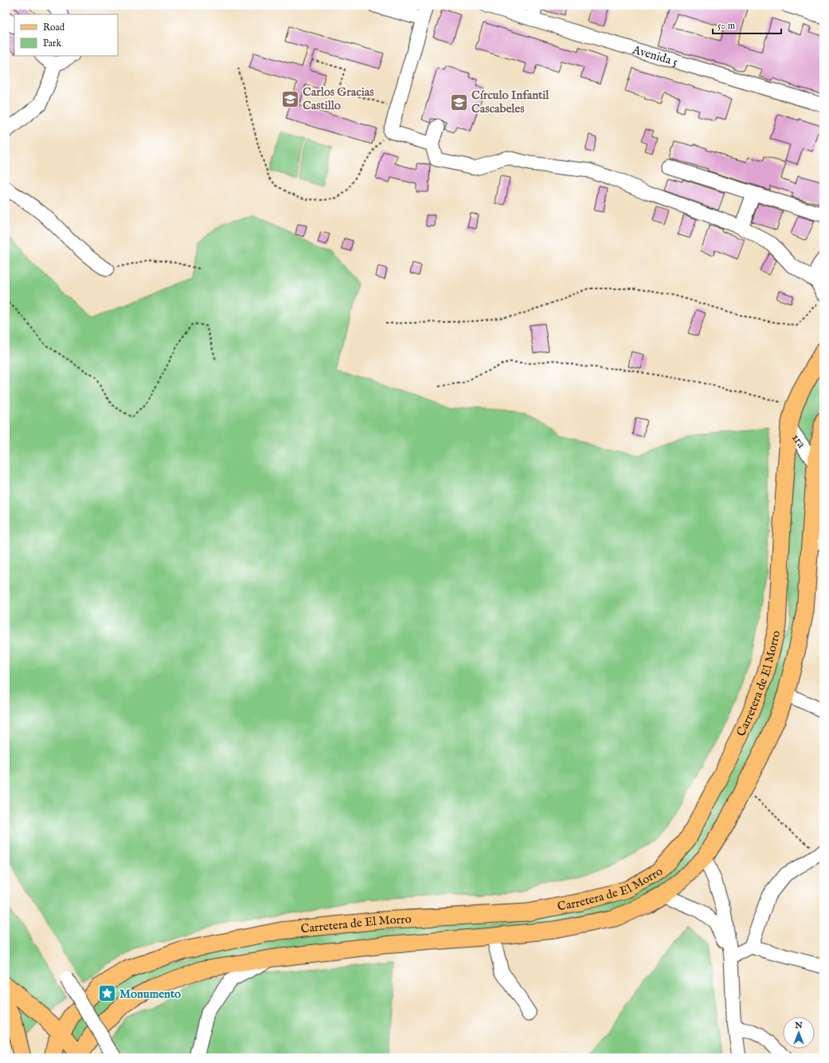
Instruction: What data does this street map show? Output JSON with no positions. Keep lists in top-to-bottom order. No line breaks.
{"streets":{"main road":["Carretera de El Morro"],"street":["Avenida 5","1ra"]},"crossings":[["1ra","Carretera de El Morro"]],"places":{"school or university":["Carlos Gracias Castillo","Círculo Infantil Cascabeles"],"place":["Monumento"]},"legend":["Road","Park"],"scale_bar":"50 m","north":"top"}
